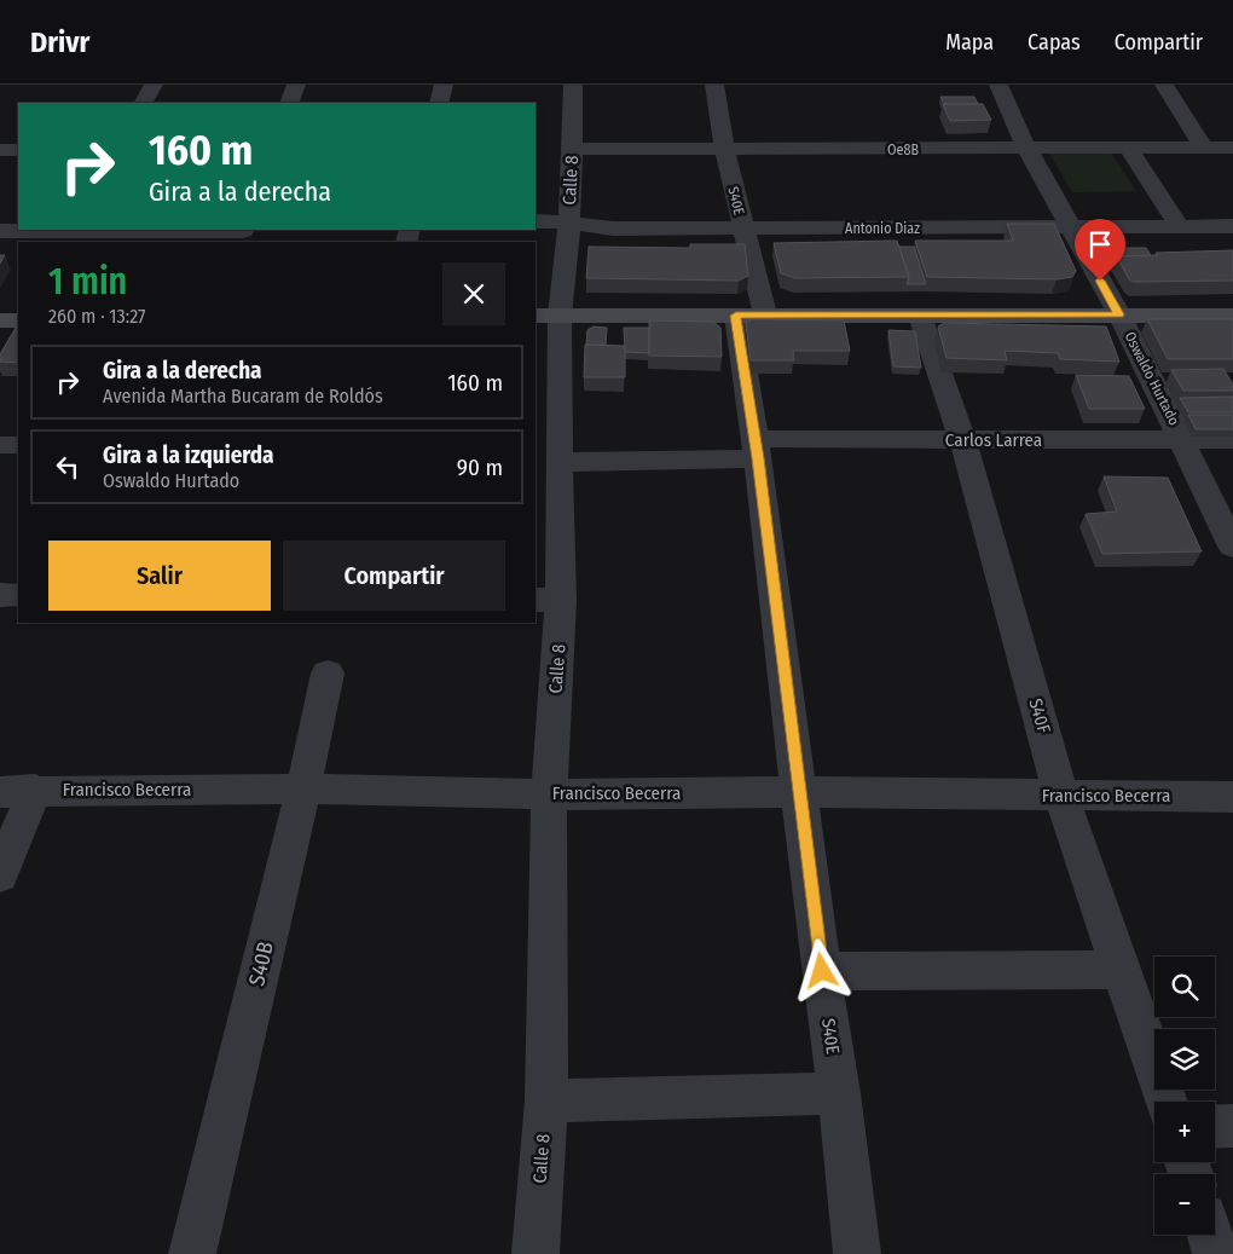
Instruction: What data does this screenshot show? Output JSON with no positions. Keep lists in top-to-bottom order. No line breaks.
{"streets":{"street":["Oe8B","Calle 8","S40E","Antonio Diaz","Oswaldo Hurtado","Carlos Larrea","S40F","Francisco Becerra","S40B"]},"crossings":[["Oe8B","Calle 8"],["Oe8B","S40E"],["Oe8B","Oswaldo Hurtado"],["Calle 8","Antonio Diaz"],["Calle 8","Carlos Larrea"],["Calle 8","Francisco Becerra"],["S40E","Antonio Diaz"],["S40E","Carlos Larrea"],["S40E","Francisco Becerra"],["Antonio Diaz","Oswaldo Hurtado"],["Oswaldo Hurtado","Carlos Larrea"],["Carlos Larrea","S40F"],["S40F","Francisco Becerra"],["Francisco Becerra","S40B"]],"page":{"header":"Drivr","nav":["Mapa","Capas","Compartir"],"turn":["160 m","Gira a la derecha"],"heading":["1 min","260 m · 13:27"],"list":[{"name":"Gira a la derecha","note":"Avenida Martha Bucaram de Roldós","value":"160 m"},{"name":"Gira a la izquierda","note":"Oswaldo Hurtado","value":"90 m"}],"buttons":["Salir","Compartir"],"map_buttons":["+","−"]}}
